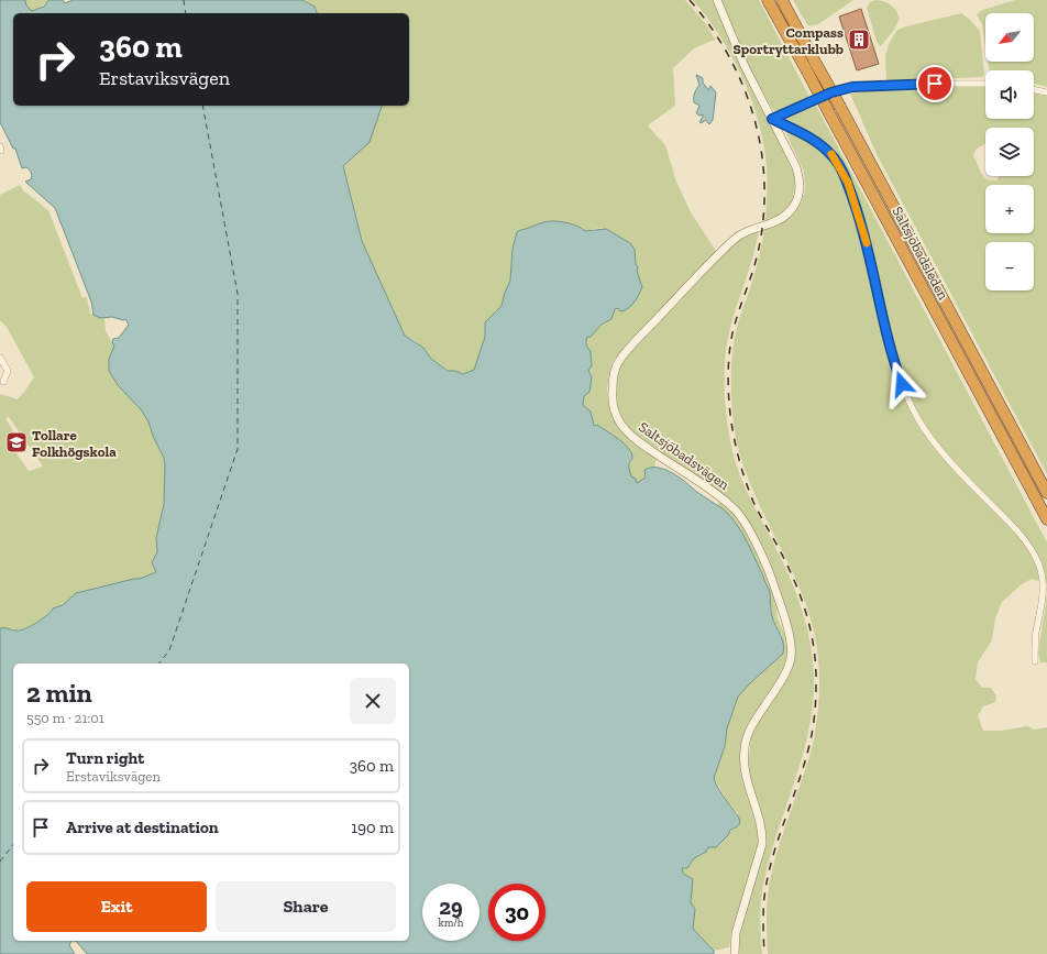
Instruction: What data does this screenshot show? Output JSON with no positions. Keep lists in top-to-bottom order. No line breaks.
{"streets":{"highway":["Saltsjöbadsleden"],"street":["Saltsjöbadsvägen"]},"places":{"building":["Compass Sportryttarklubb"],"school or university":["Tollare Folkhögskola"]},"north":"bottom left","page":{"map_buttons":["+","−"],"turn":["360 m","Erstaviksvägen"],"heading":["2 min","550 m · 21:01"],"list":[{"name":"Turn right","note":"Erstaviksvägen","value":"360 m"},{"name":"Arrive at destination","value":"190 m"}],"buttons":["Exit","Share"],"speed":"29 km/h","limit":"30"}}
